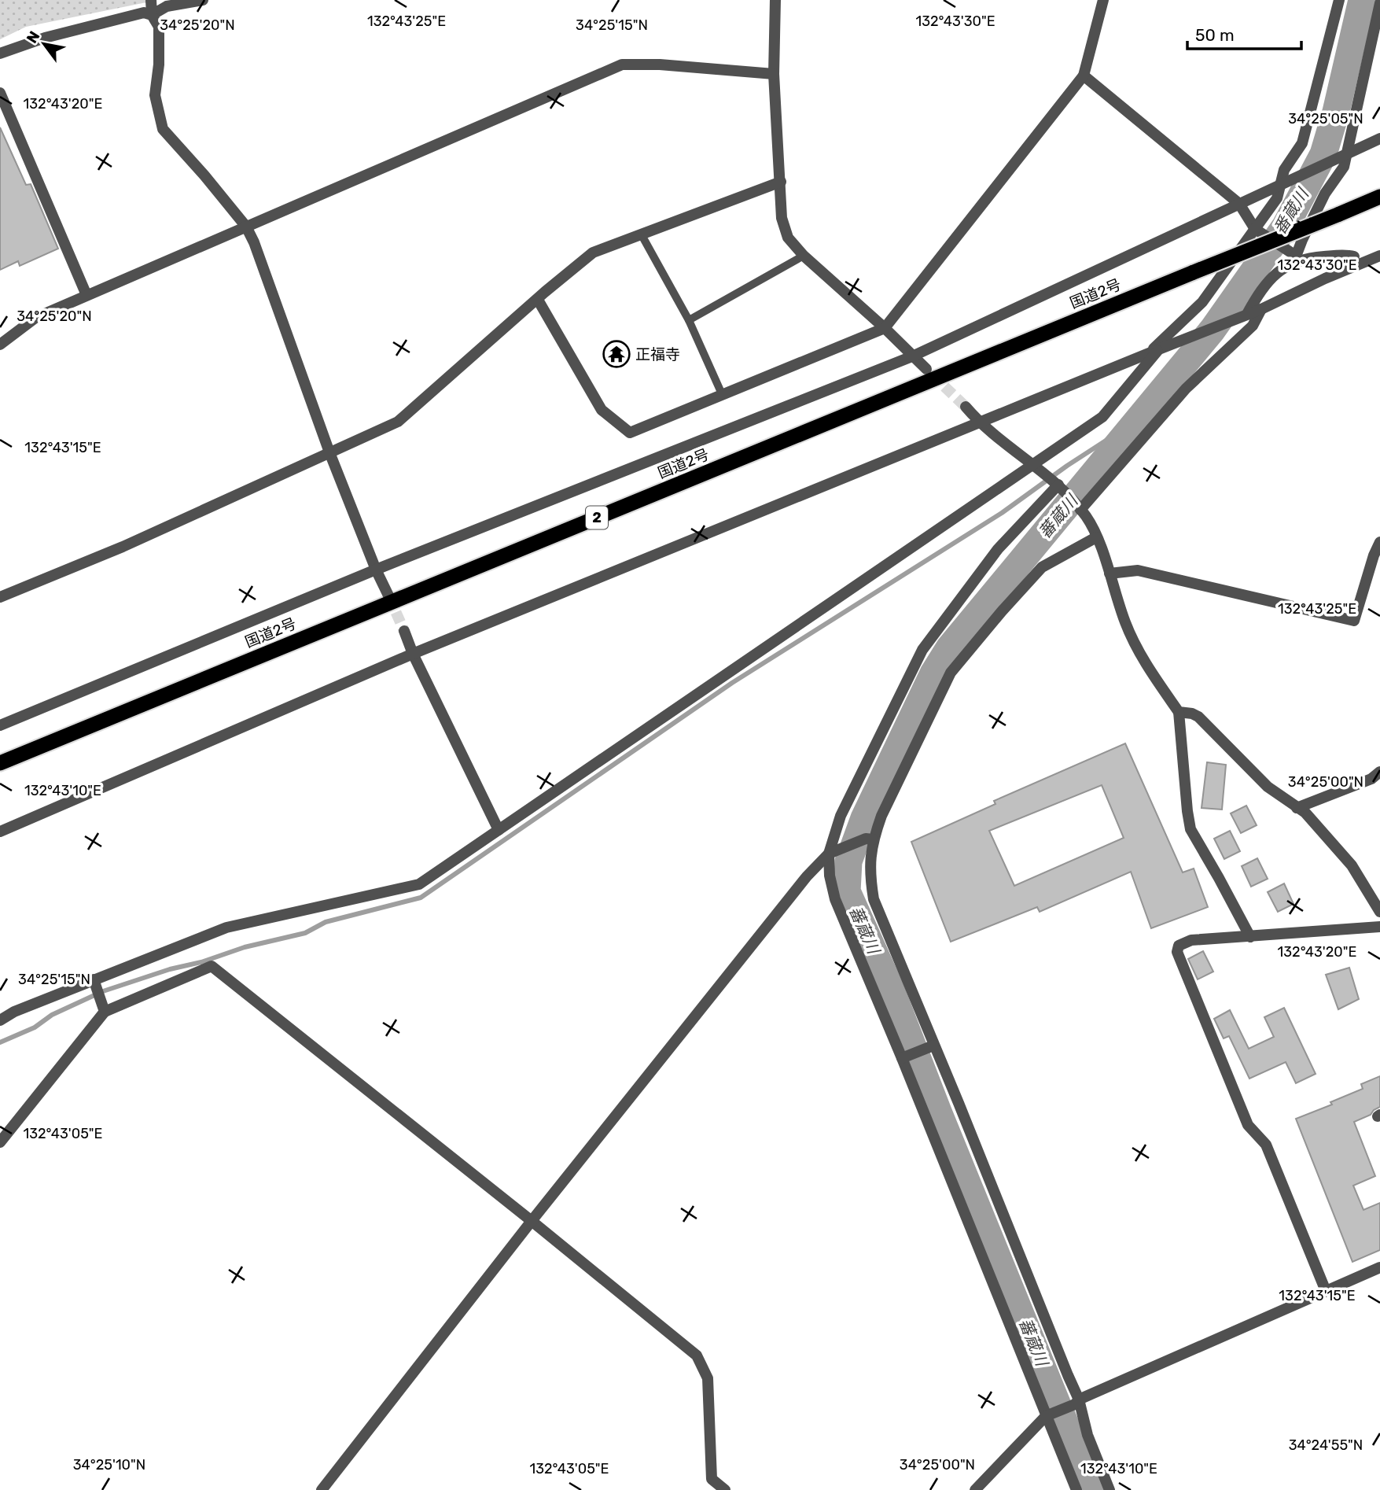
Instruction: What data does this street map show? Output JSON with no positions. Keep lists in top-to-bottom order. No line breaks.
{"streets":{"highway":["国道2号","2"]},"water":["番蔵川","蕃蔵川"],"places":{"temple":["正福寺"]},"scale_bar":"50 m","north":"top left","coordinates":["132°43'25\"E","132°43'30\"E","34°25'20\"N","34°25'15\"N","132°43'20\"E","34°25'05\"N","132°43'15\"E","34°25'00\"N","132°43'10\"E","132°43'05\"E","34°24'55\"N","34°25'10\"N"]}
